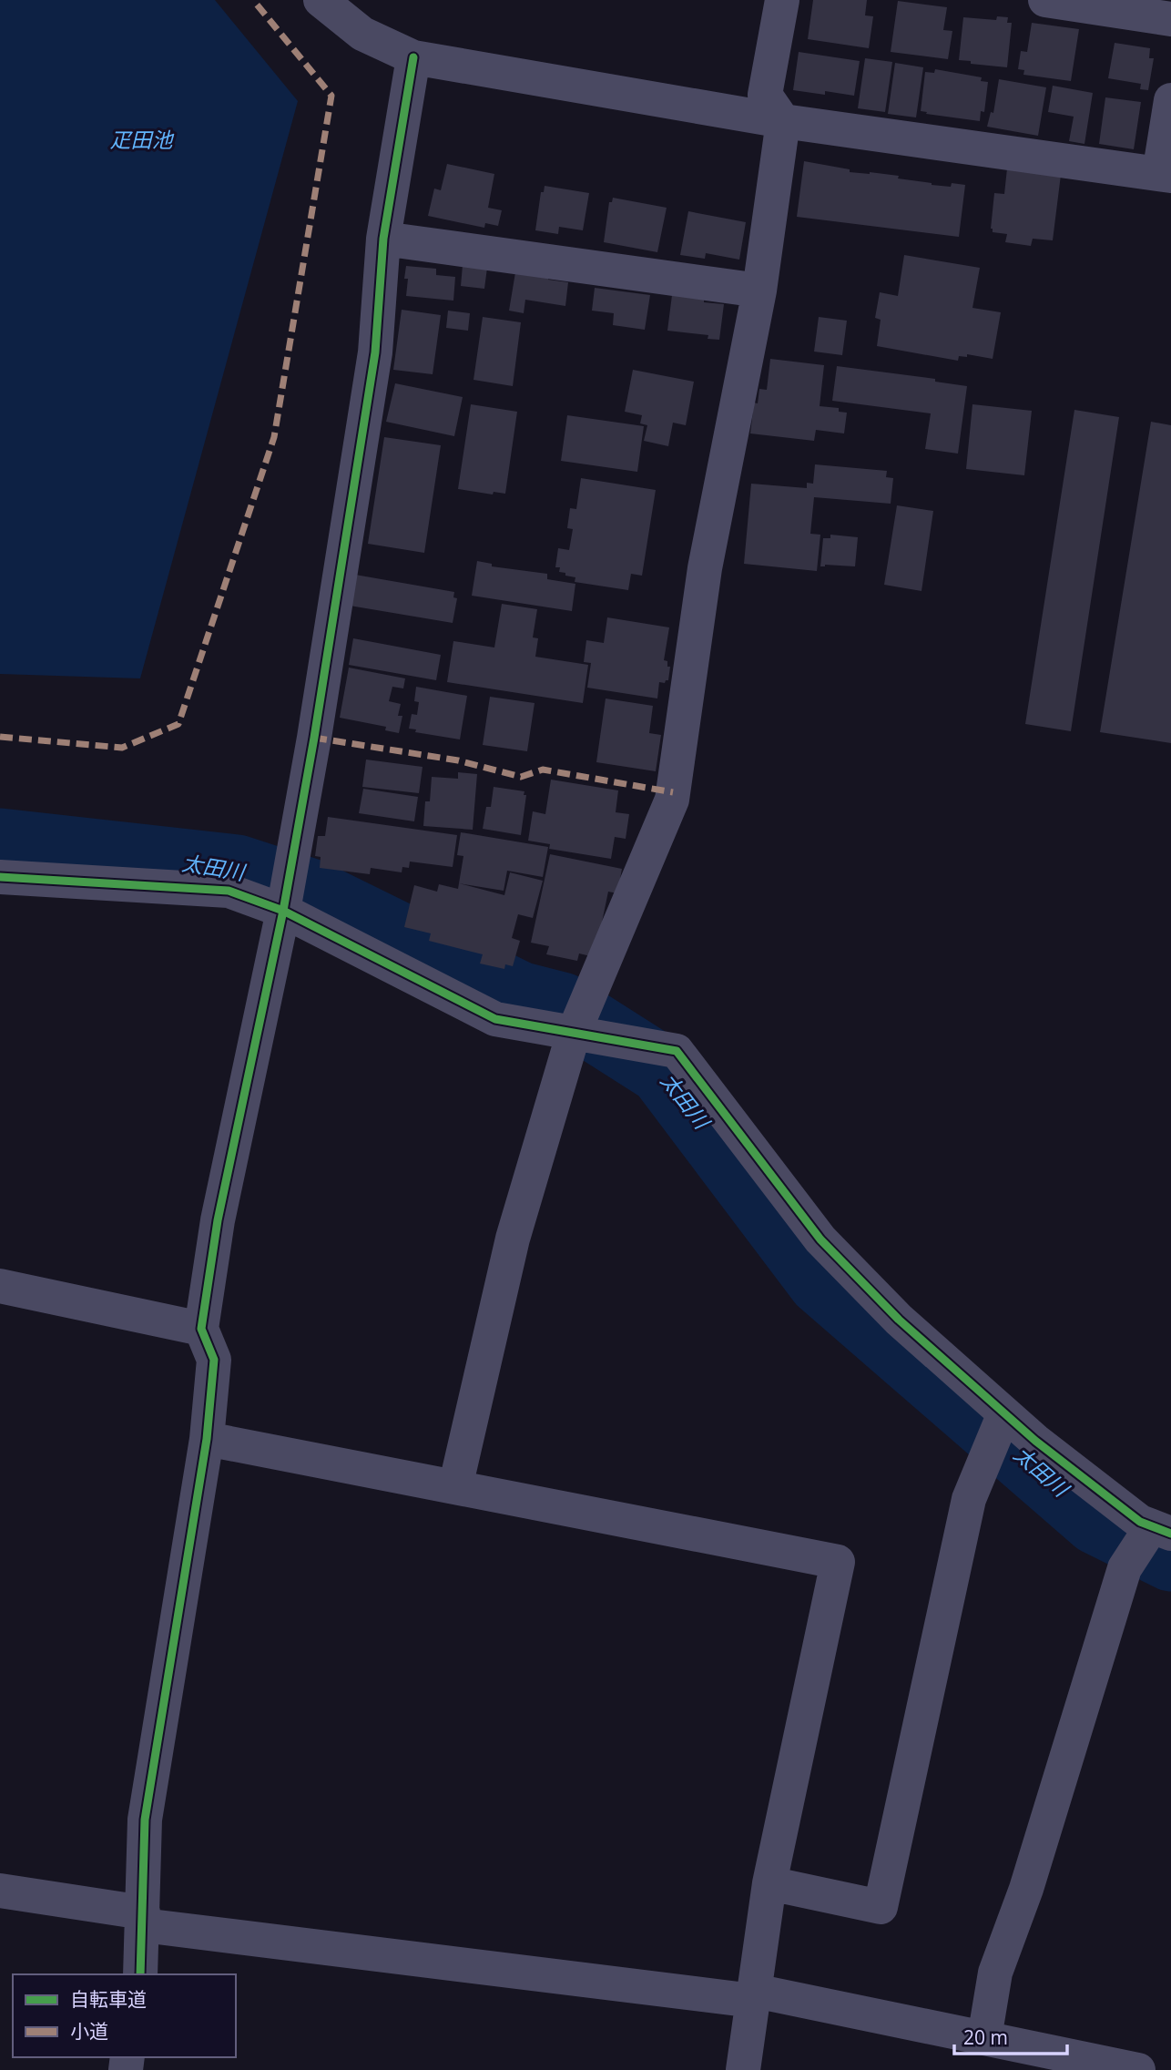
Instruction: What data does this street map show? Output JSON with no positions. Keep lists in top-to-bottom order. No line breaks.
{"water":["疋田池","太田川"],"legend":["自転車道","小道"],"scale_bar":"20 m"}
